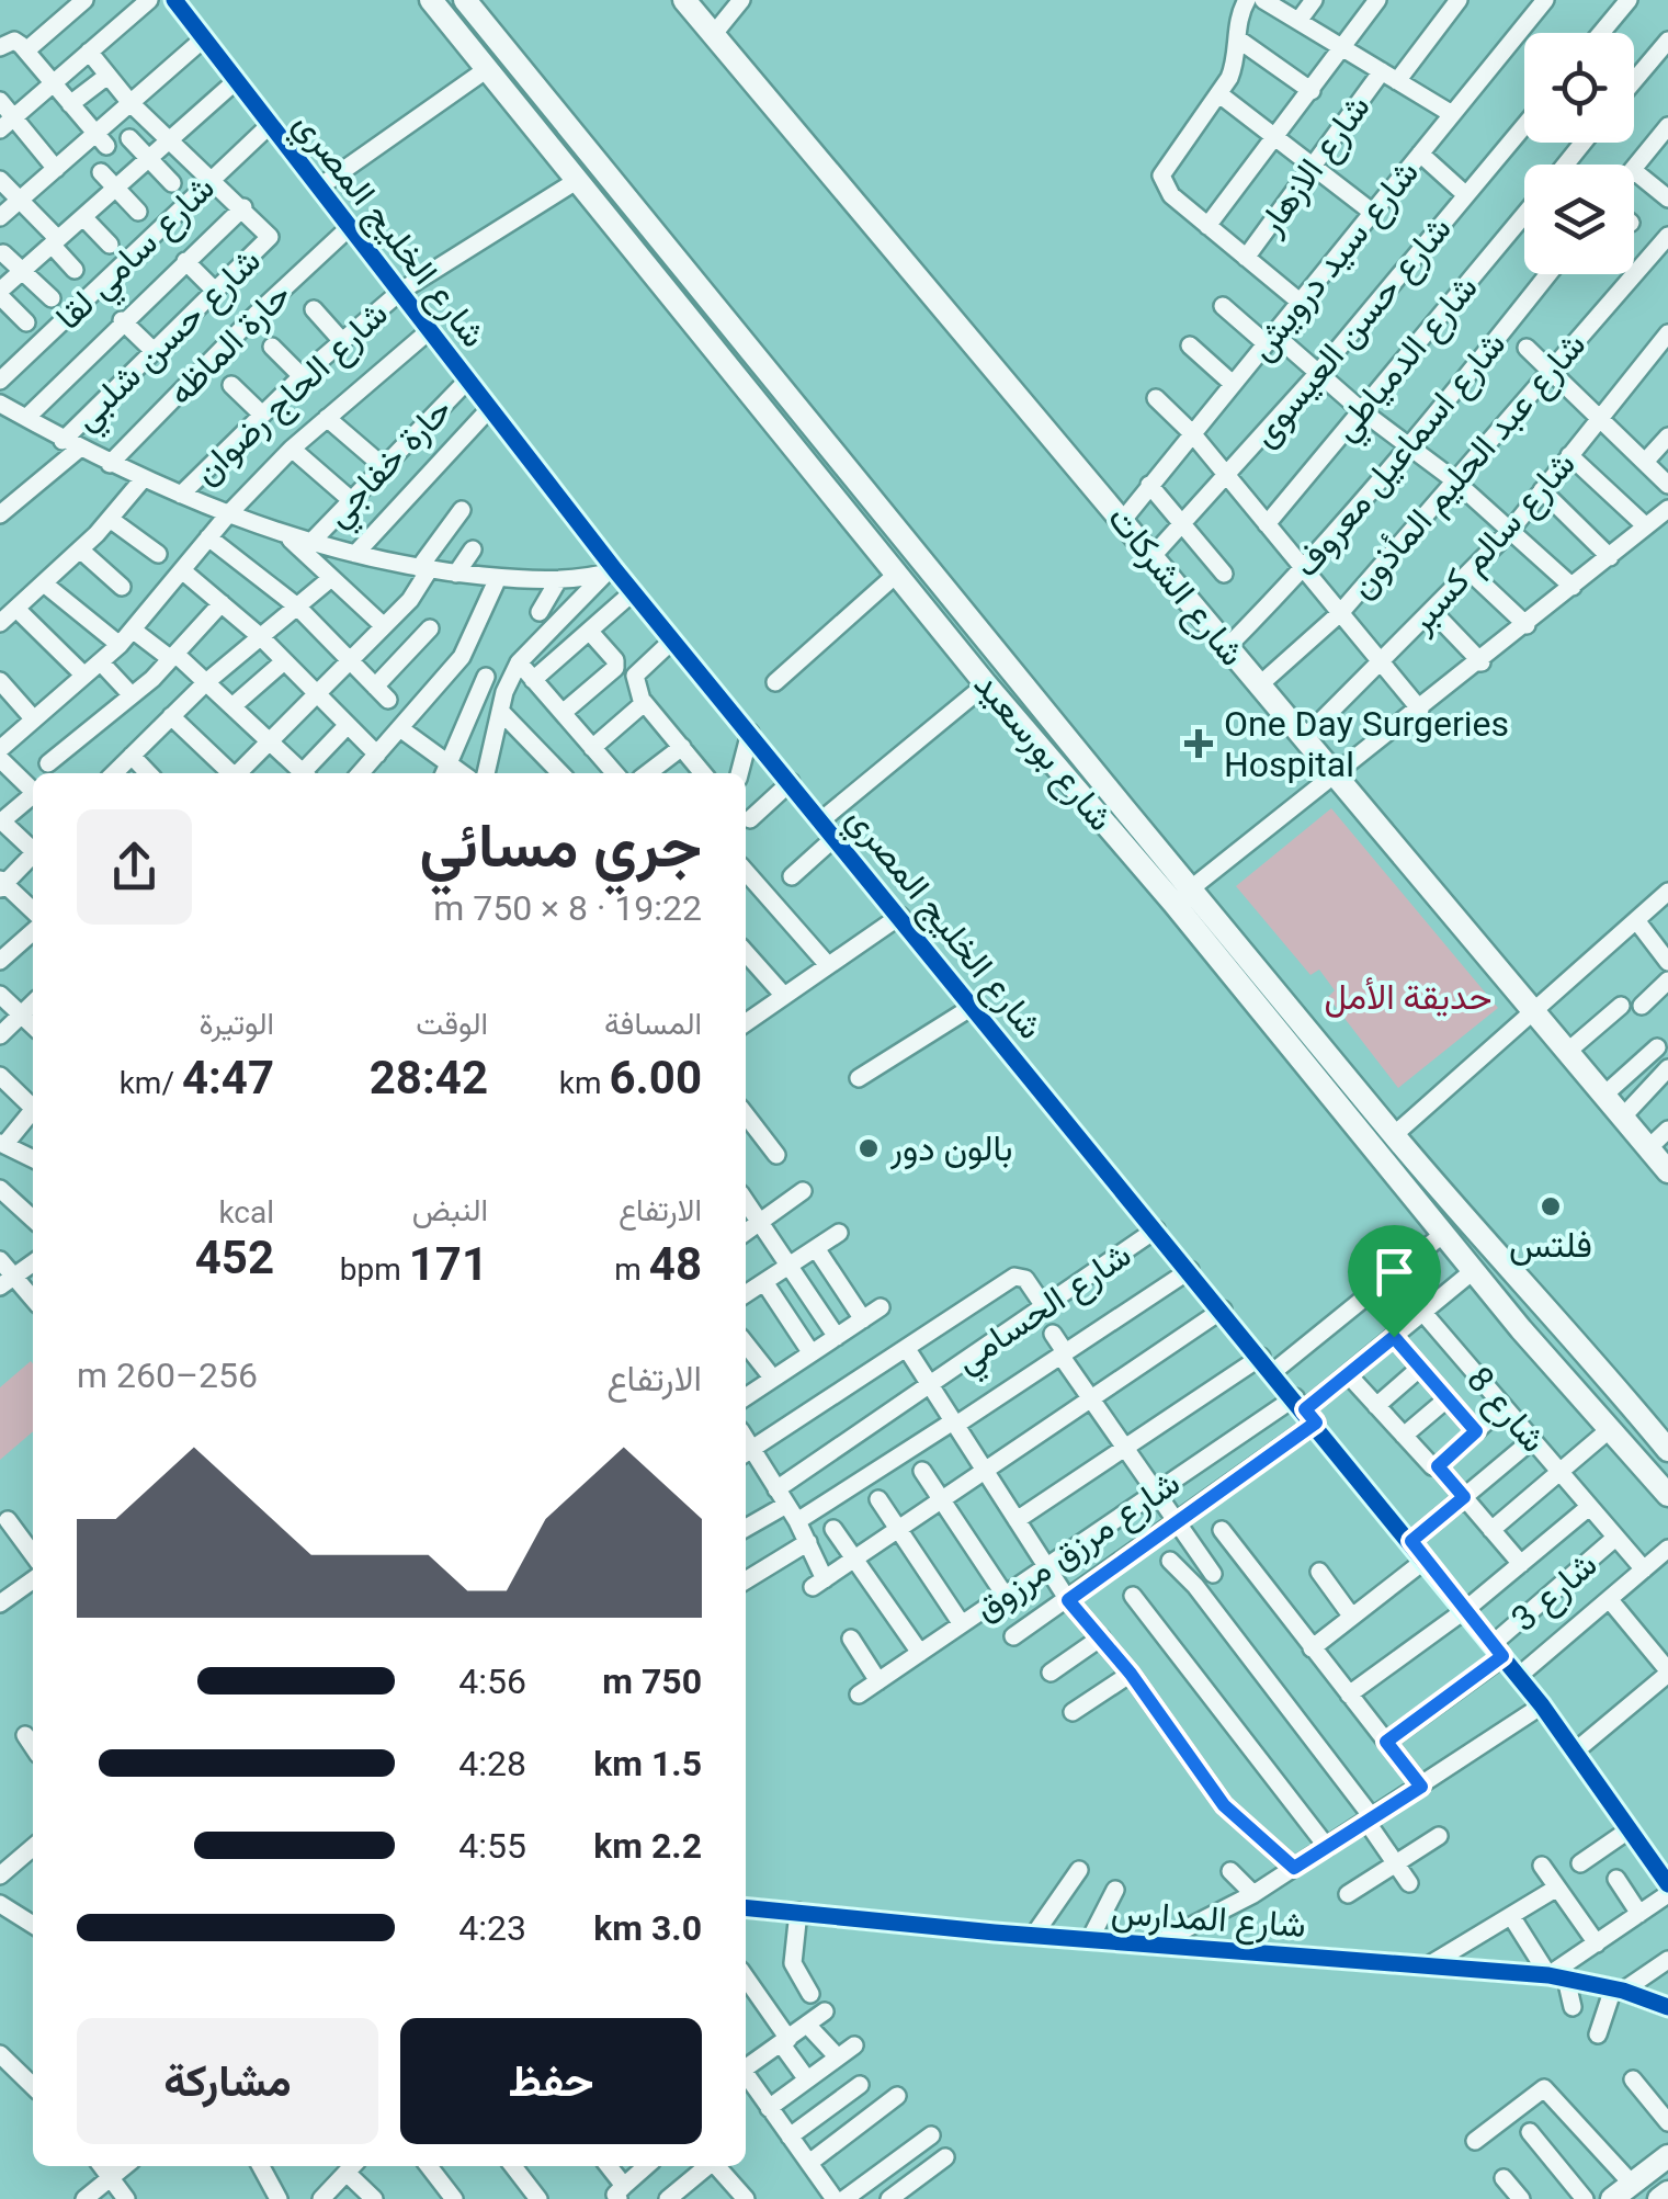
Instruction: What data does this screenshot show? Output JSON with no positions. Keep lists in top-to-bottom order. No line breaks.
{"streets":{"main road":["شارع الشركات","شارع بورسعيد"],"street":["شارع الازهار","شارع الخليج المصري","شارع سامي لقا","شارع سيد درويش","شارع حسن العيسوى","شارع حسن شلبي","حارة الماظه","شارع الدمياطي","شارع الحاج رضوان","شارع اسماعيل معروف","حارة خفاجي","شارع عبد الحليم المأذون","شارع سالم كسبر","شارع الحسامي","شارع 8","شارع مرزق مرزوق","شارع 3","شارع المدارس"]},"crossings":[["شارع الخليج المصري","شارع سامي لقا"],["شارع الخليج المصري","حارة الماظه"],["شارع الخليج المصري","شارع الحاج رضوان"],["شارع الخليج المصري","حارة خفاجي"],["شارع الخليج المصري","شارع الحسامي"],["شارع الخليج المصري","شارع مرزق مرزوق"],["شارع الخليج المصري","شارع 3"],["شارع سيد درويش","شارع الشركات"],["شارع حسن العيسوى","شارع الشركات"],["شارع الحاج رضوان","شارع بورسعيد"],["شارع اسماعيل معروف","شارع الشركات"],["شارع عبد الحليم المأذون","شارع الشركات"],["شارع سالم كسبر","شارع الشركات"],["شارع 8","شارع 3"]],"parks":["حديقة الأمل"],"places":{"health":["One Day Surgeries Hospital"],"other":["بالون دور","فلتس"]},"page":{"heading":["جري مسائي","19:22 · 8 × 750 m"],"stats":[["المسافة","6.00 km"],["الوقت","28:42"],["الوتيرة","4:47 /km"],["الارتفاع","48 m"],["النبض","171 bpm"],["kcal","452"]],"chart":["الارتفاع","256–260 m"],"list":[{"name":"750 m","note":"4:56"},{"name":"1.5 km","note":"4:28"},{"name":"2.2 km","note":"4:55"},{"name":"3.0 km","note":"4:23"}],"buttons":["حفظ","مشاركة"]}}
